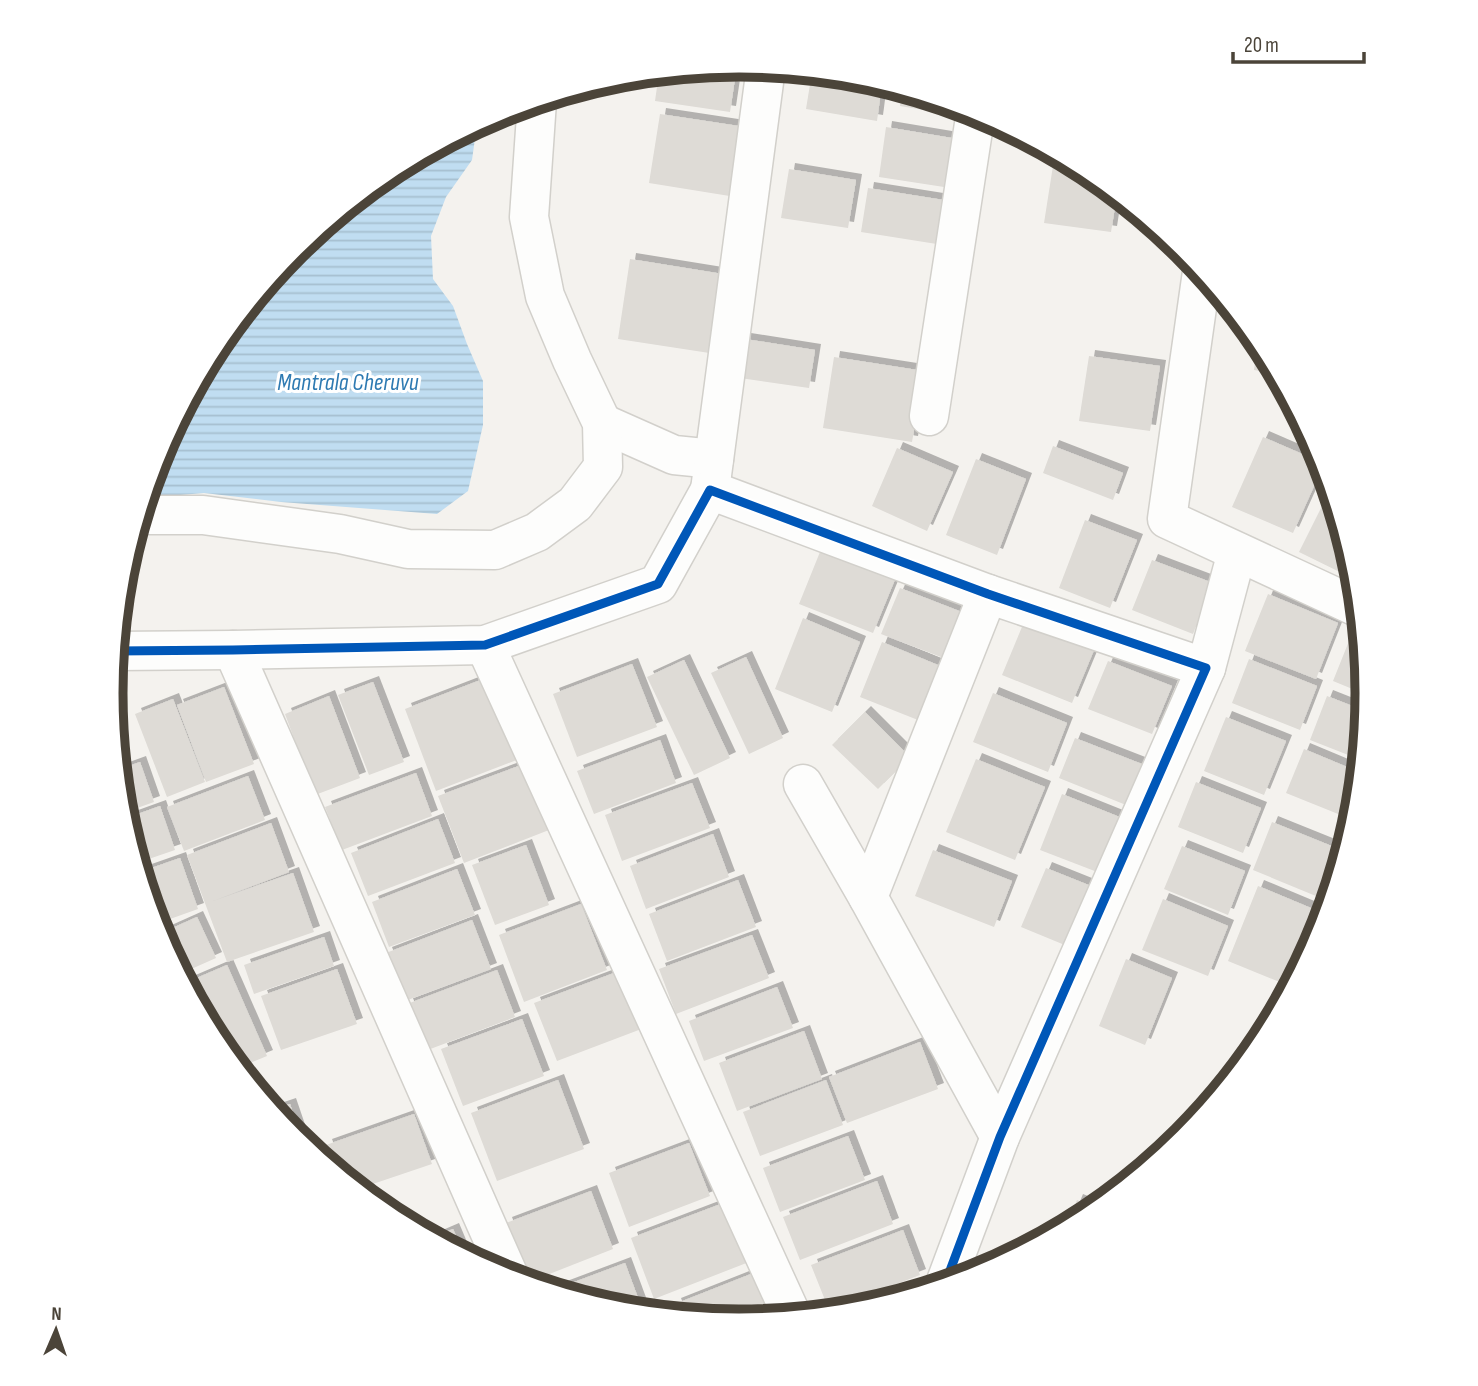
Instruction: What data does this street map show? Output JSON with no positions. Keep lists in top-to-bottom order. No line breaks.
{"water":["Mantrala Cheruvu"],"scale_bar":"20 m","north":"top"}
